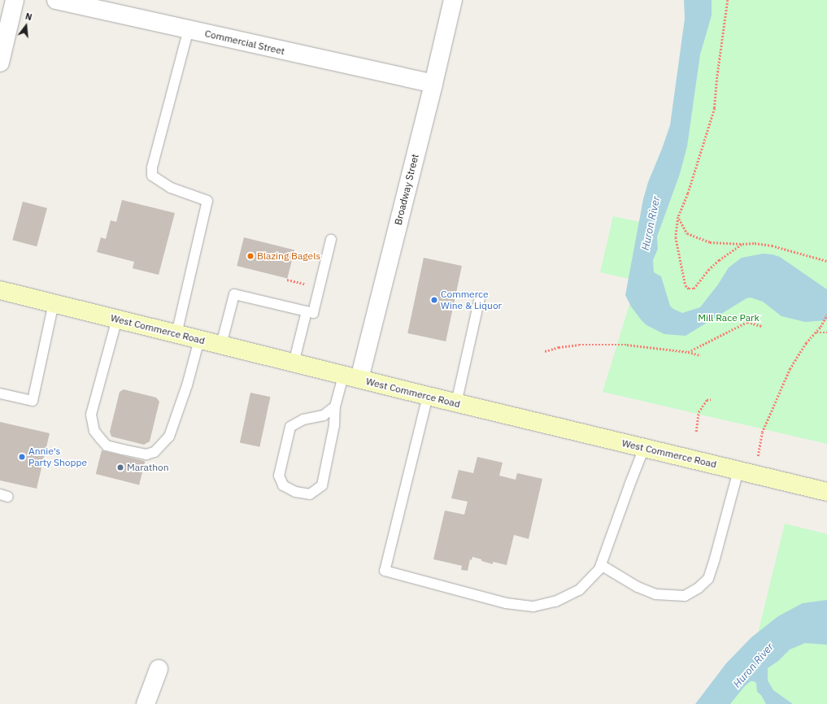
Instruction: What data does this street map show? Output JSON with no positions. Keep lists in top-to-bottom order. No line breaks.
{"streets":{"main road":["West Commerce Road"],"street":["Commercial Street","Broadway Street"]},"crossings":[["Commercial Street","Broadway Street"],["Broadway Street","West Commerce Road"]],"water":["Huron River"],"parks":["Mill Race Park"],"places":["Blazing Bagels","Commerce Wine & Liquor","Annie's Party Shoppe","Marathon"],"north":"top"}
